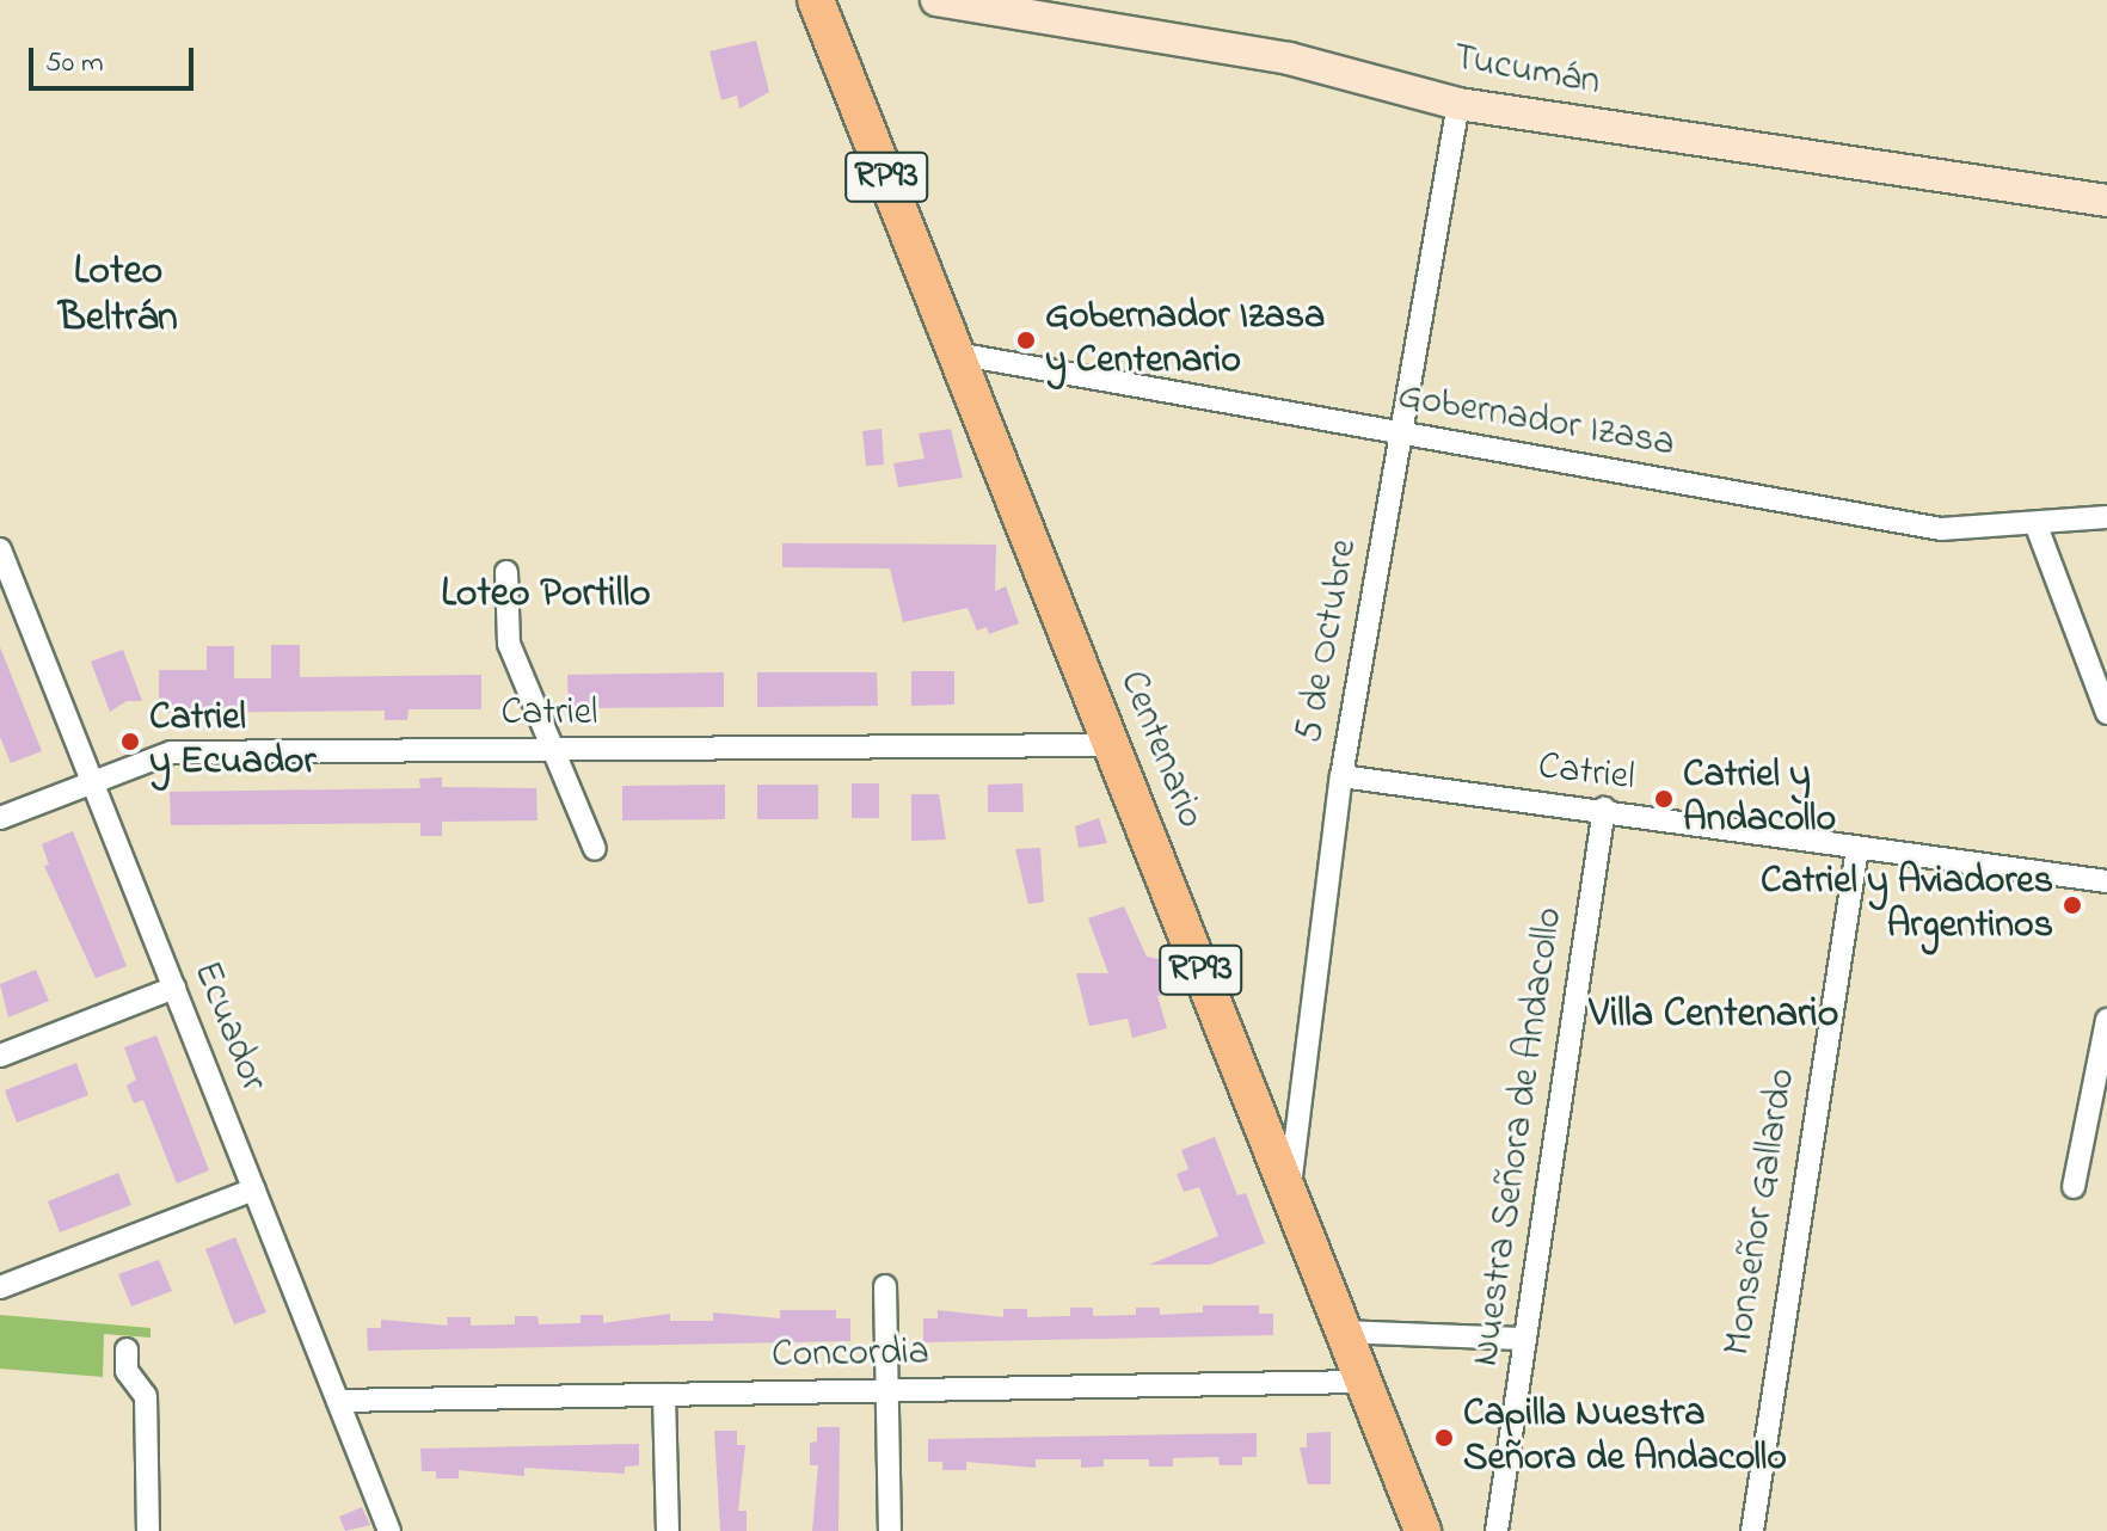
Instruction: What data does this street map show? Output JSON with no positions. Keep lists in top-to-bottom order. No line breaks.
{"streets":{"main road":["Tucumán","RP93","Centenario"],"street":["Gobernador Izasa","5 de Octubre","Catriel","Ecuador","Nuestra Señora de Andacollo","Monseñor Gallardo","Concordia"]},"crossings":[["Tucumán","5 de Octubre"],["Gobernador Izasa","5 de Octubre"],["Gobernador Izasa","Centenario"],["5 de Octubre","Catriel"],["5 de Octubre","Centenario"],["Catriel","Centenario"],["Catriel","Ecuador"],["Catriel","Nuestra Señora de Andacollo"],["Catriel","Monseñor Gallardo"],["Centenario","Concordia"],["Ecuador","Concordia"]],"districts":["Loteo Beltrán","Loteo Portillo","Villa Centenario"],"places":["Gobernador Izasa y Centenario","Catriel y Ecuador","Catriel y Andacollo","Catriel y Aviadores Argentinos","Capilla Nuestra Señora de Andacollo"],"scale_bar":"50 m"}
